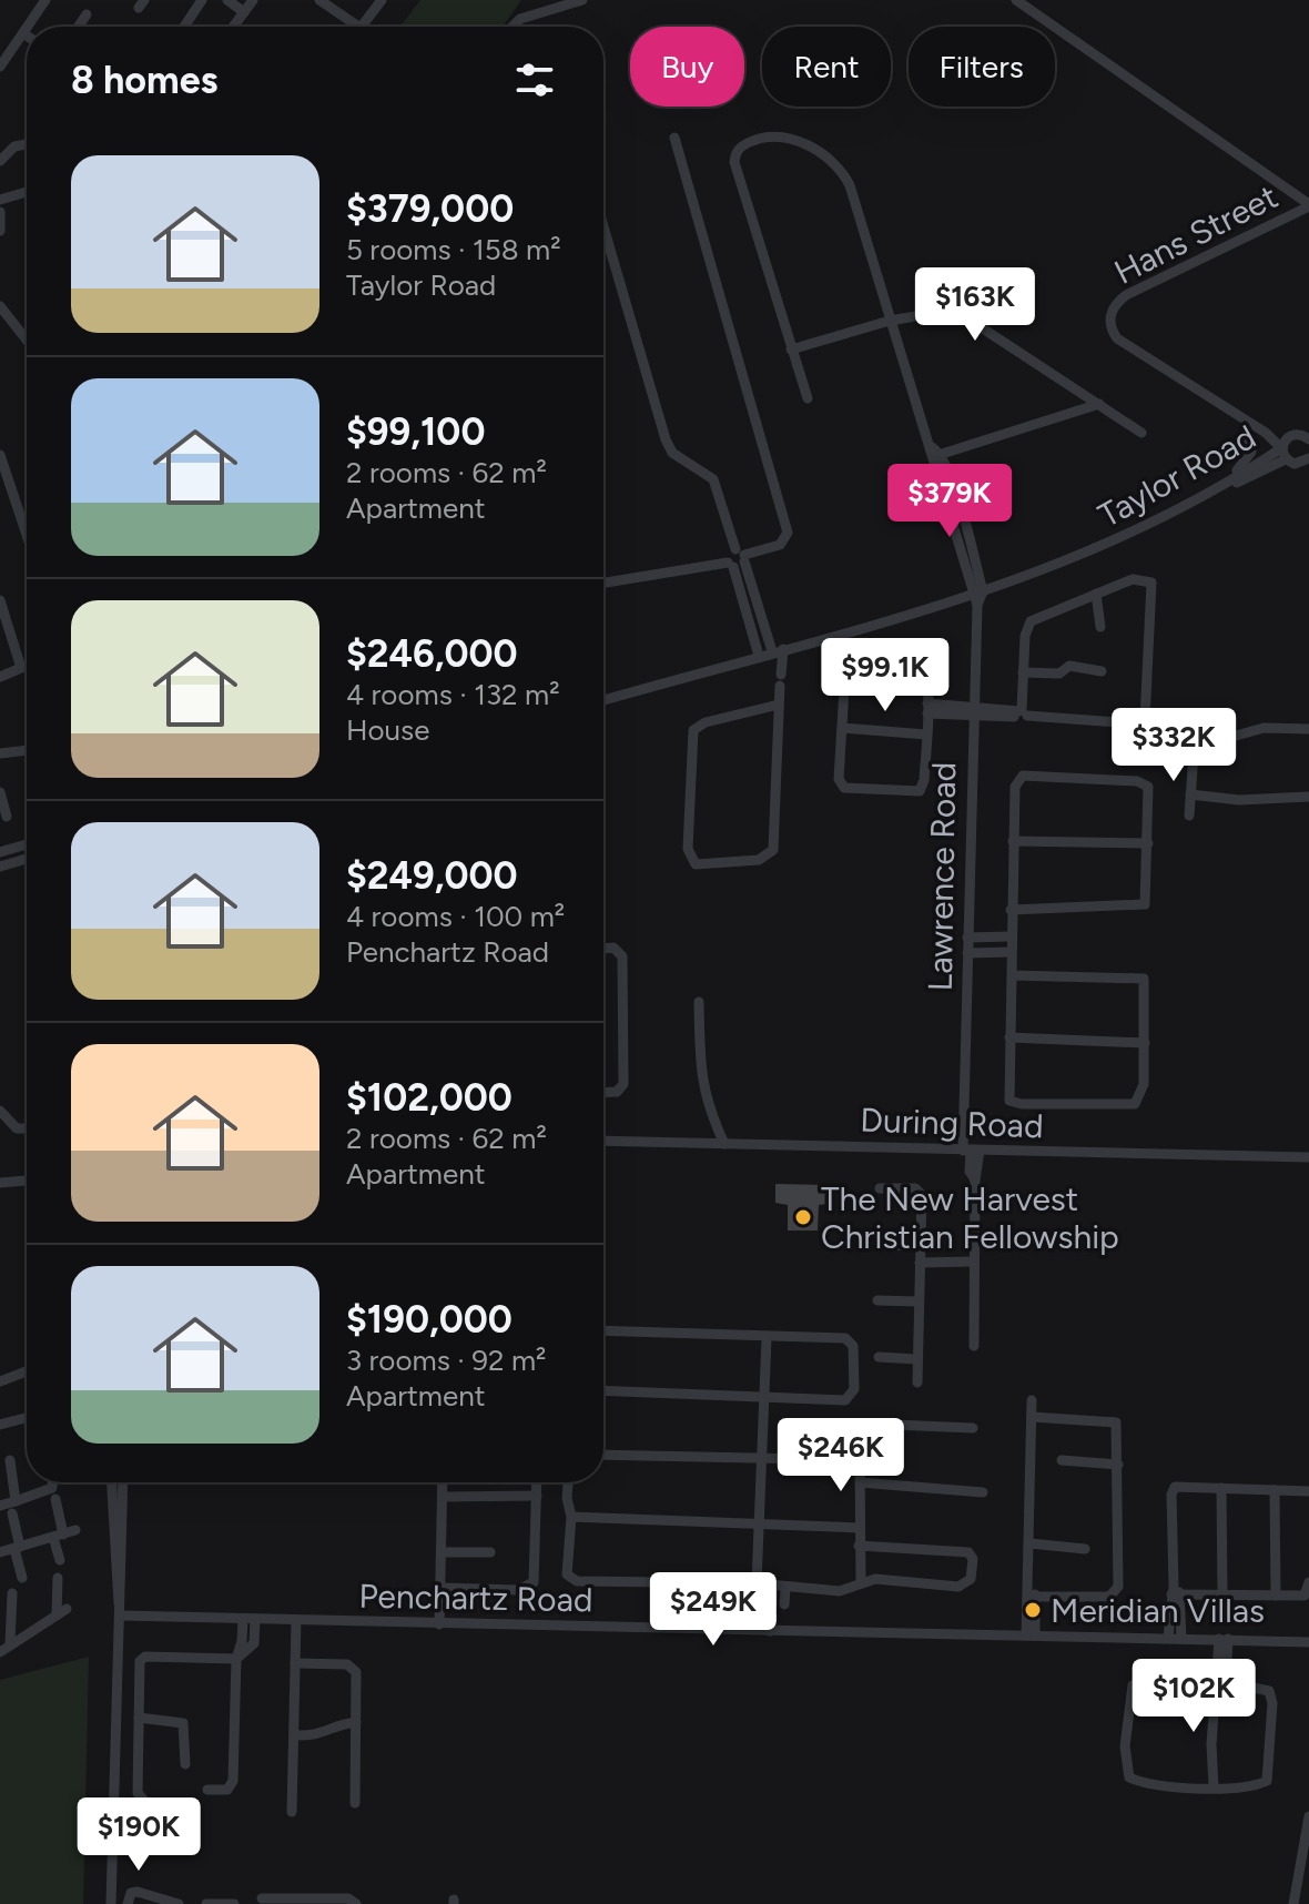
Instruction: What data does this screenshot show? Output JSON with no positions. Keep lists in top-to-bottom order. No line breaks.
{"streets":{"street":["Hans Street","Taylor Road","Lawrence Road","During Road","Penchartz Road"]},"crossings":[["Taylor Road","Lawrence Road"],["Lawrence Road","During Road"]],"places":["The New Harvest Christian Fellowship","Meridian Villas"],"page":{"chip":["Buy","Rent","Filters"],"heading":"8 homes","list":[{"name":"$379,000","note":"5 rooms · 158 m² · Taylor Road"},{"name":"$99,100","note":"2 rooms · 62 m² · Apartment"},{"name":"$246,000","note":"4 rooms · 132 m² · House"},{"name":"$249,000","note":"4 rooms · 100 m² · Penchartz Road"},{"name":"$102,000","note":"2 rooms · 62 m² · Apartment"},{"name":"$190,000","note":"3 rooms · 92 m² · Apartment"}],"price":["$163K","$379K","$99.1K","$332K","$246K","$249K","$102K","$190K"]}}
